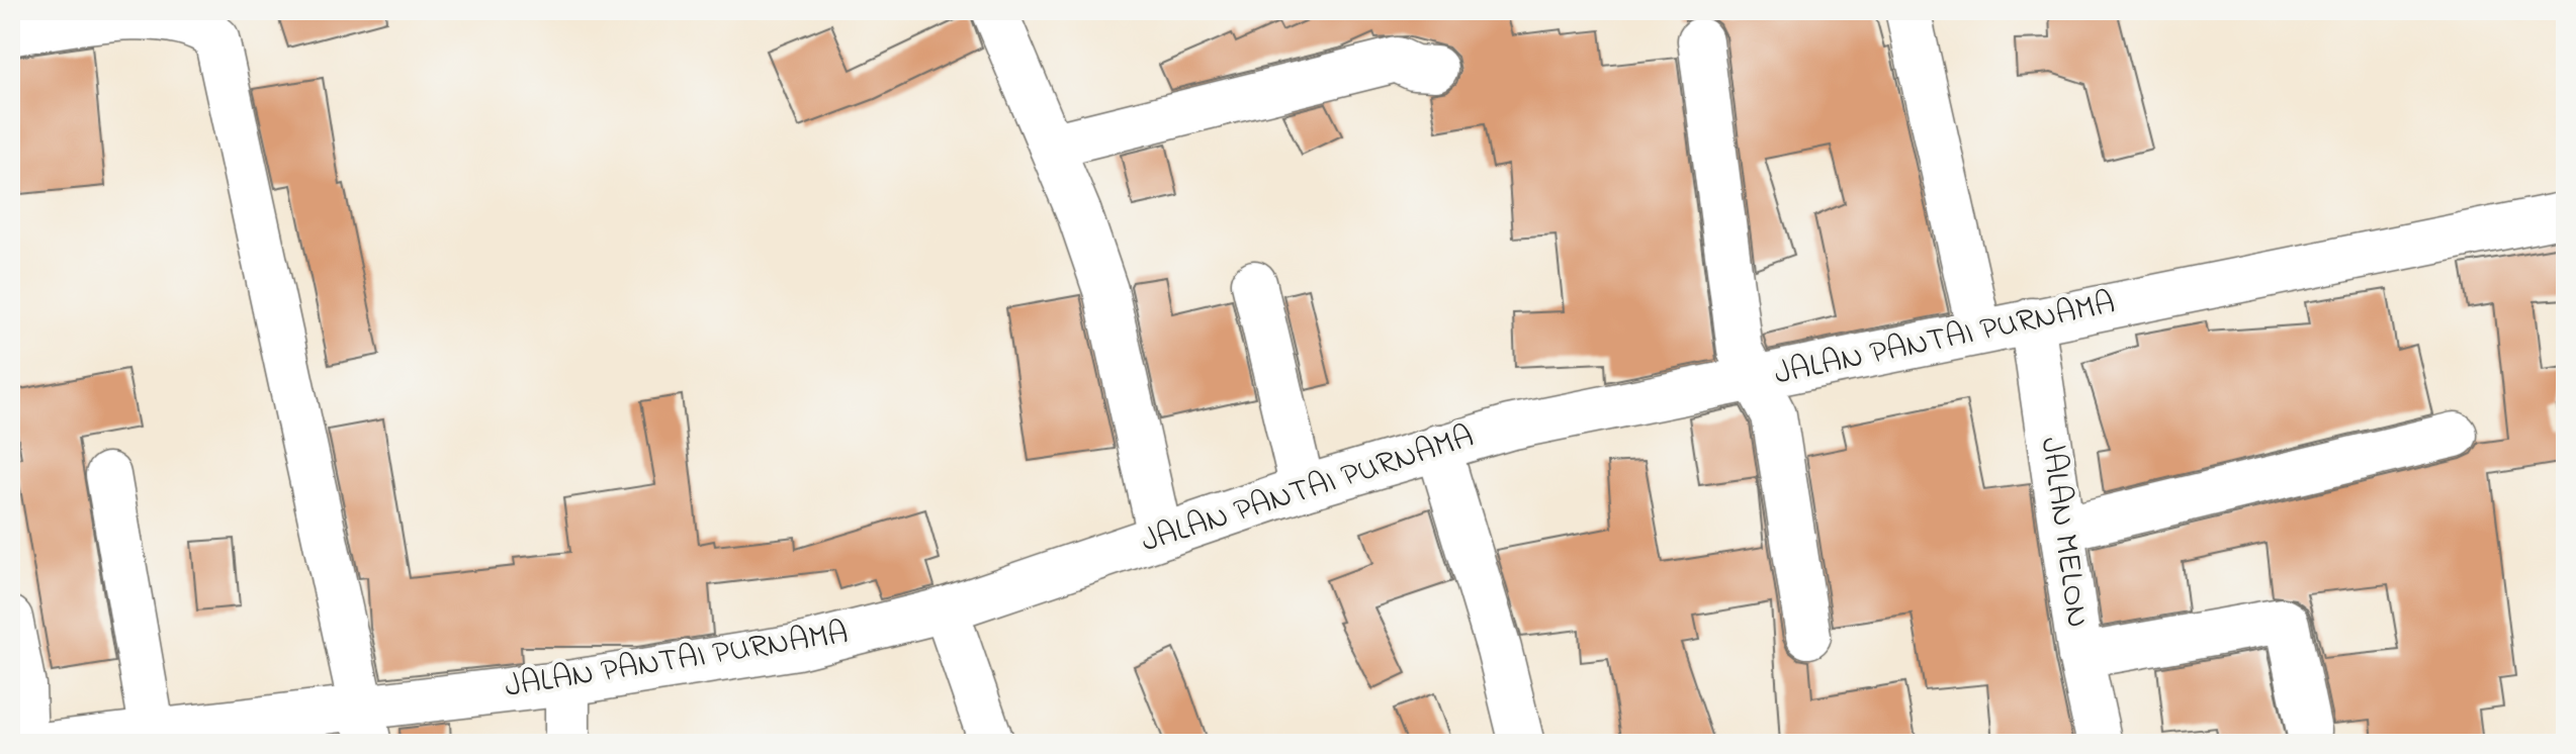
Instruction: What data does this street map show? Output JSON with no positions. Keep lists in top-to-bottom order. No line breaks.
{"streets":{"street":["JALAN PANTAI PURNAMA","JALAN MELON"]},"crossings":[["JALAN PANTAI PURNAMA","JALAN MELON"]]}
